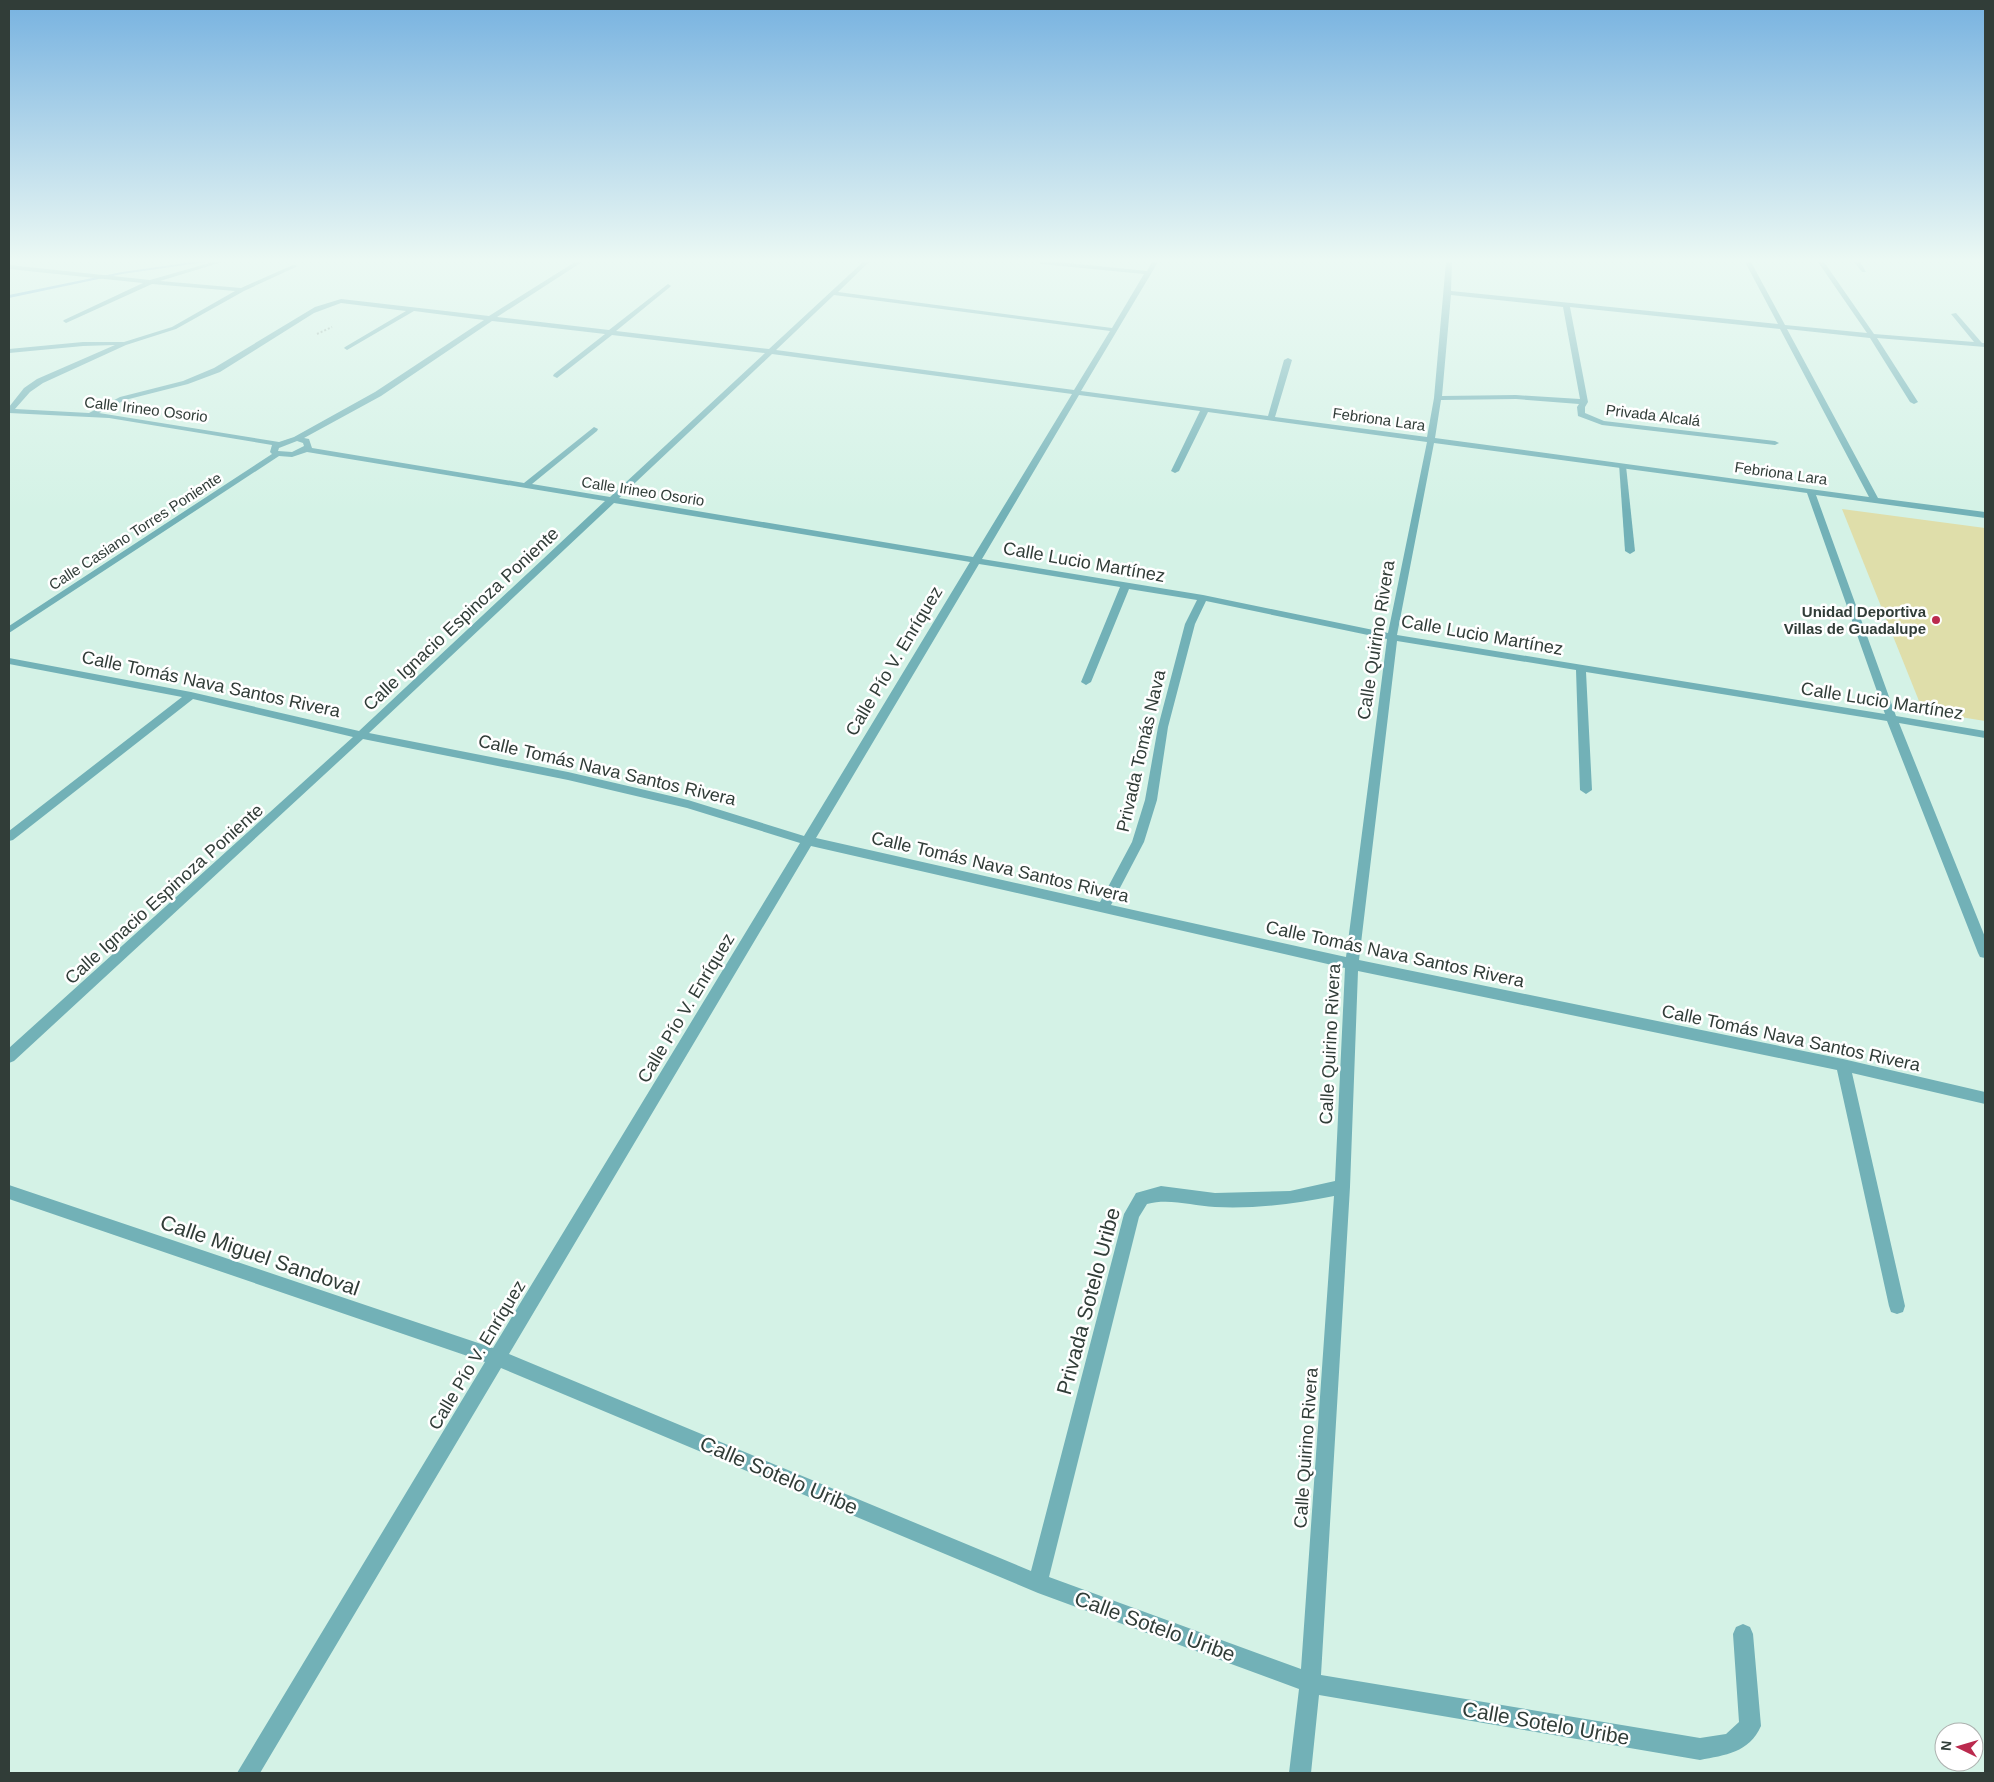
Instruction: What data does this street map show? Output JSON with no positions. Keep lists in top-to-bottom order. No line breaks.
{"streets":{"street":["Calle Irineo Osorio","Privada Alcalá","Febriona Lara","Calle Casiano Torres Poniente","Calle Lucio Martínez","Calle Ignacio Espinoza Poniente","Calle Quirino Rivera","Calle Pío V. Enríquez","Calle Tomás Nava Santos Rivera","Privada Tomás Nava","Calle Miguel Sandoval","Privada Sotelo Uribe","Calle Sotelo Uribe"]},"crossings":[["Calle Irineo Osorio","Febriona Lara"],["Calle Irineo Osorio","Calle Lucio Martínez"],["Calle Irineo Osorio","Calle Ignacio Espinoza Poniente"],["Calle Irineo Osorio","Calle Pío V. Enríquez"],["Febriona Lara","Calle Ignacio Espinoza Poniente"],["Febriona Lara","Calle Quirino Rivera"],["Febriona Lara","Calle Pío V. Enríquez"],["Calle Lucio Martínez","Calle Quirino Rivera"],["Calle Lucio Martínez","Calle Pío V. Enríquez"],["Calle Lucio Martínez","Privada Tomás Nava"],["Calle Ignacio Espinoza Poniente","Calle Tomás Nava Santos Rivera"],["Calle Quirino Rivera","Calle Tomás Nava Santos Rivera"],["Calle Quirino Rivera","Privada Sotelo Uribe"],["Calle Quirino Rivera","Calle Sotelo Uribe"],["Calle Pío V. Enríquez","Calle Tomás Nava Santos Rivera"],["Calle Pío V. Enríquez","Calle Miguel Sandoval"],["Calle Pío V. Enríquez","Calle Sotelo Uribe"],["Calle Tomás Nava Santos Rivera","Privada Tomás Nava"],["Calle Miguel Sandoval","Calle Sotelo Uribe"],["Privada Sotelo Uribe","Calle Sotelo Uribe"]],"places":["Unidad Deportiva Villas de Guadalupe"],"north":"left"}
